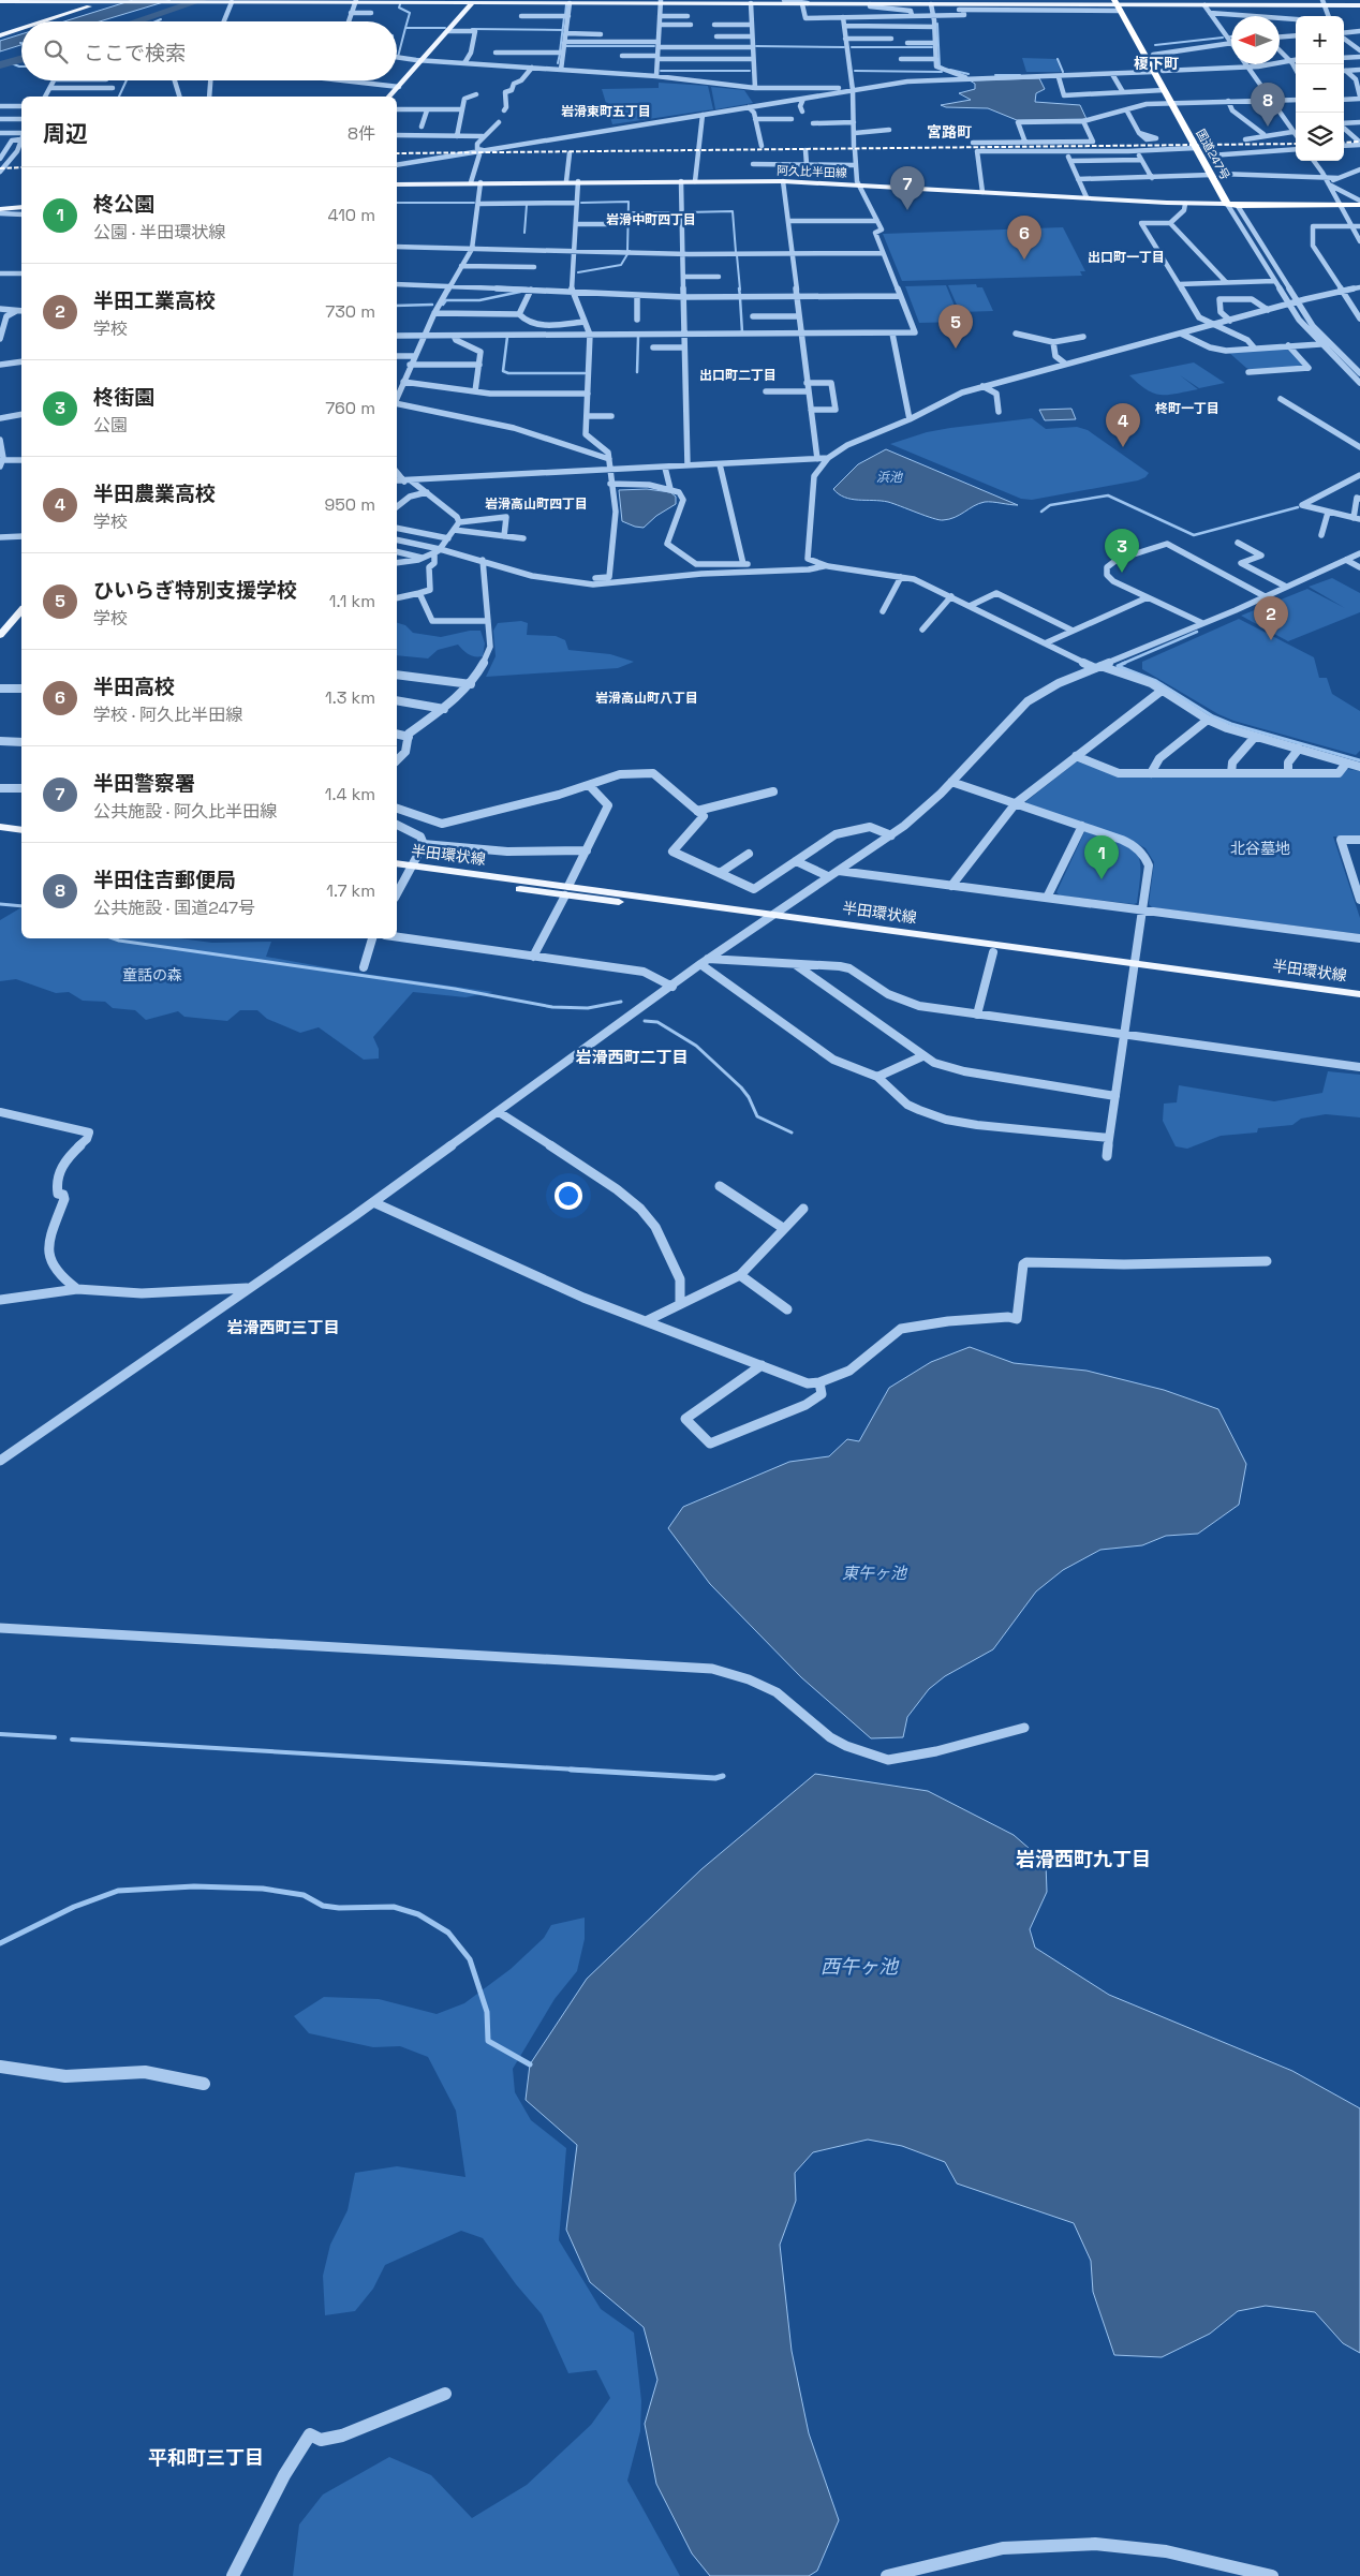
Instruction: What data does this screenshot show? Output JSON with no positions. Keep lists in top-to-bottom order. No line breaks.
{"streets":{"highway":["国道247号"],"main road":["阿久比半田線","半田環状線"]},"crossings":[["国道247号","阿久比半田線"]],"districts":["榎下町","岩滑東町五丁目","宮路町","岩滑中町四丁目","出口町一丁目","出口町二丁目","柊町一丁目","岩滑高山町四丁目","岩滑高山町八丁目","岩滑西町二丁目","岩滑西町三丁目","岩滑西町九丁目","平和町三丁目"],"water":["浜池","東午ヶ池","西午ヶ池"],"parks":["北谷墓地","童話の森"],"north":"left","page":{"map_buttons":["+","−"],"search":"ここで検索","pins":["8","7","6","5","4","3","2","1"],"heading":["周辺","8件"],"list":[{"mark":"1","name":"柊公園","note":"公園 · 半田環状線","value":"410 m"},{"mark":"2","name":"半田工業高校","note":"学校","value":"730 m"},{"mark":"3","name":"柊街園","note":"公園","value":"760 m"},{"mark":"4","name":"半田農業高校","note":"学校","value":"950 m"},{"mark":"5","name":"ひいらぎ特別支援学校","note":"学校","value":"1.1 km"},{"mark":"6","name":"半田高校","note":"学校 · 阿久比半田線","value":"1.3 km"},{"mark":"7","name":"半田警察署","note":"公共施設 · 阿久比半田線","value":"1.4 km"},{"mark":"8","name":"半田住吉郵便局","note":"公共施設 · 国道247号","value":"1.7 km"}]}}
